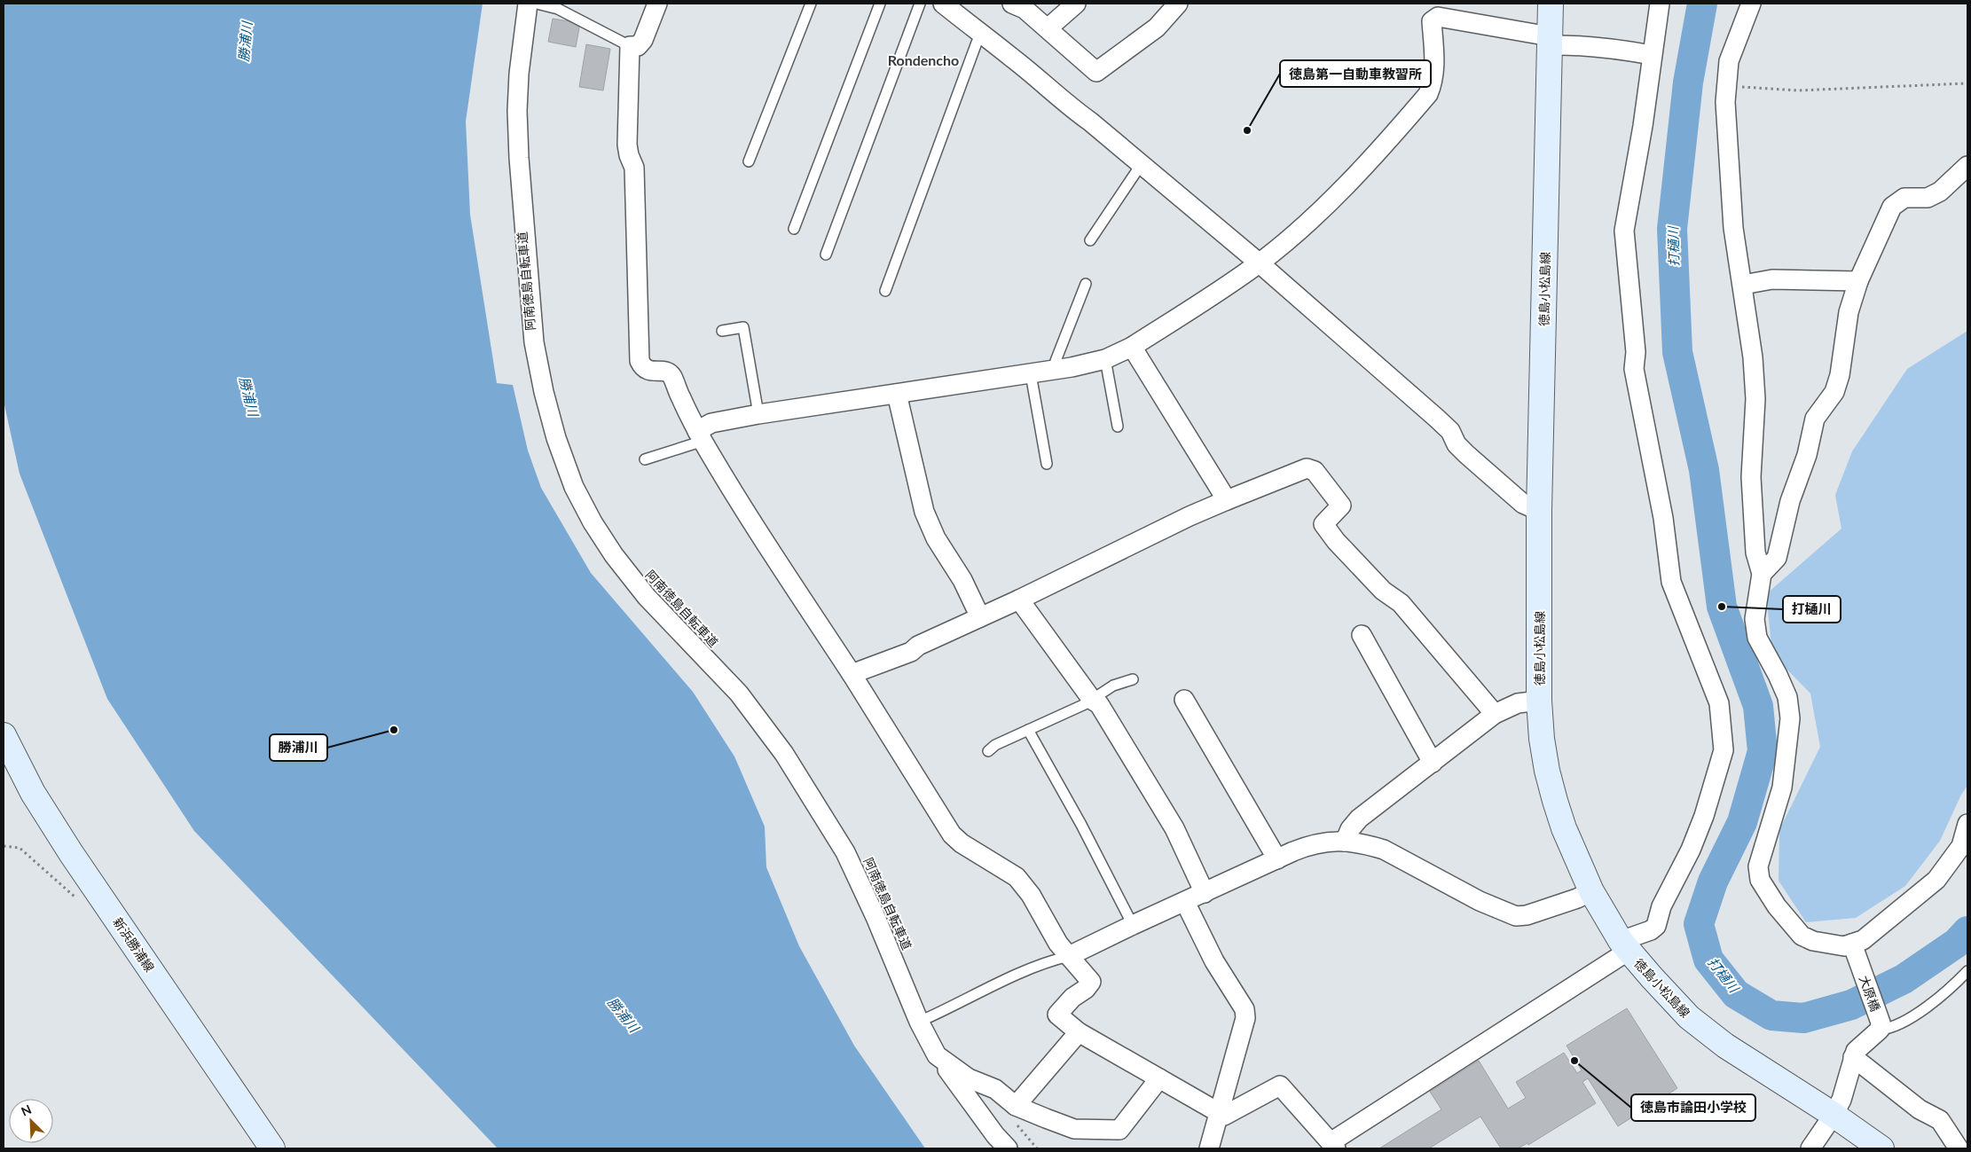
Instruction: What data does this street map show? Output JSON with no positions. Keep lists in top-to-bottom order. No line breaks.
{"streets":{"main road":["徳島小松島線","新浜勝浦線"],"street":["大原橋"]},"districts":["Rondencho"],"water":["勝浦川","打樋川"],"places":["徳島第一自動車教習所","打樋川","勝浦川","徳島市論田小学校"],"north":"top left"}
